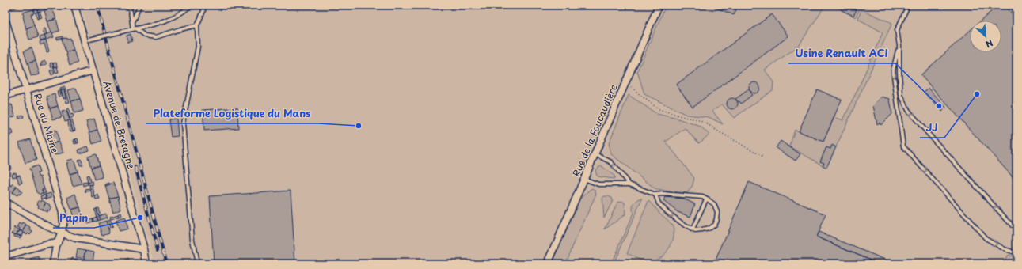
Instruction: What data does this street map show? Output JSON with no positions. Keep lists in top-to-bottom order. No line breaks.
{"streets":{"street":["Rue du Maine","Avenue de Bretagne","Rue de la Foucaudière"]},"places":["JJ","Usine Renault ACI","Plateforme Logistique du Mans","Papin"],"north":"bottom right"}
